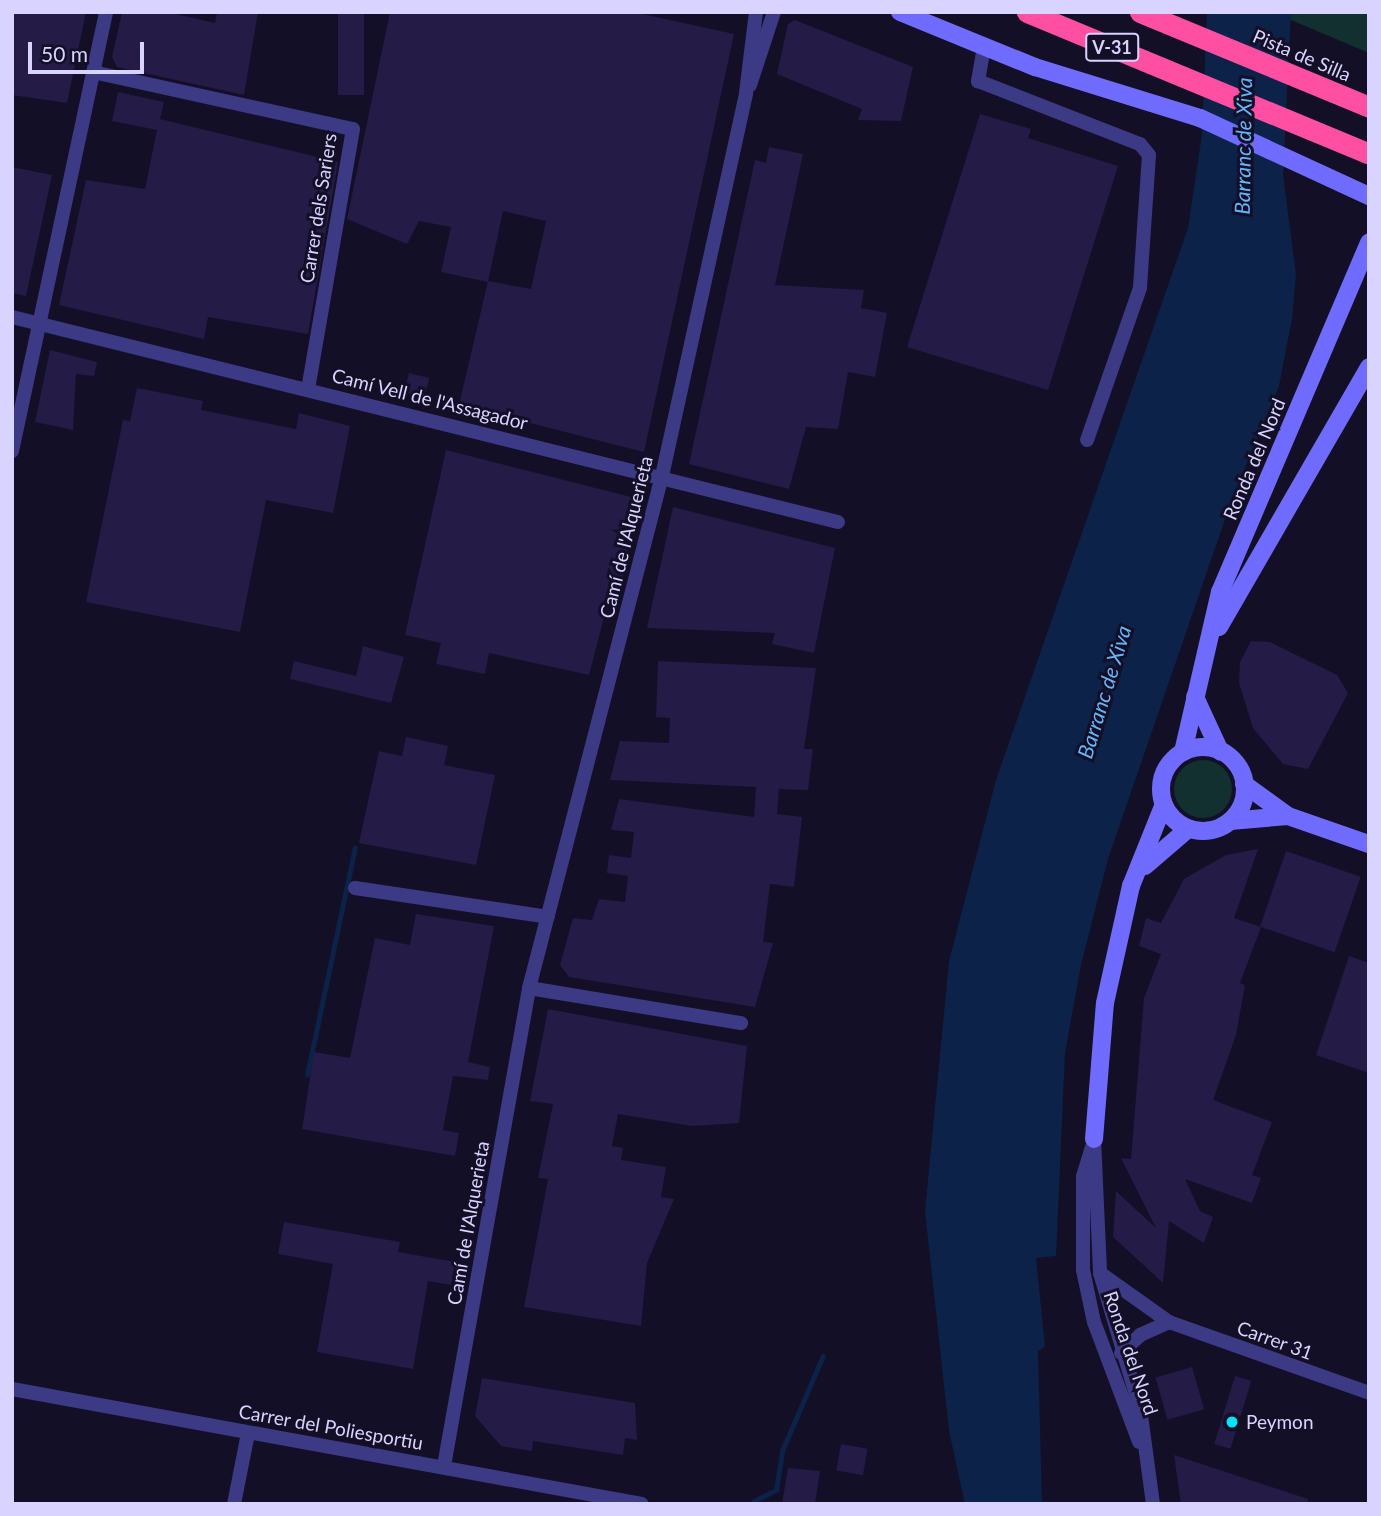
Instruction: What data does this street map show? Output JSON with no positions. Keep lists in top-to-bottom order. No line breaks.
{"streets":{"highway":["V-31","Pista de Silla"],"street":["Carrer dels Sariers","Camí Vell de l'Assagador","Ronda del Nord","Camí de l'Alquerieta","Carrer 31","Carrer del Poliesportiu"]},"crossings":[["Carrer dels Sariers","Camí Vell de l'Assagador"],["Camí Vell de l'Assagador","Camí de l'Alquerieta"],["Ronda del Nord","Carrer 31"],["Camí de l'Alquerieta","Carrer del Poliesportiu"]],"water":["Barranc de Xiva"],"places":["Peymon"],"scale_bar":"50 m"}
